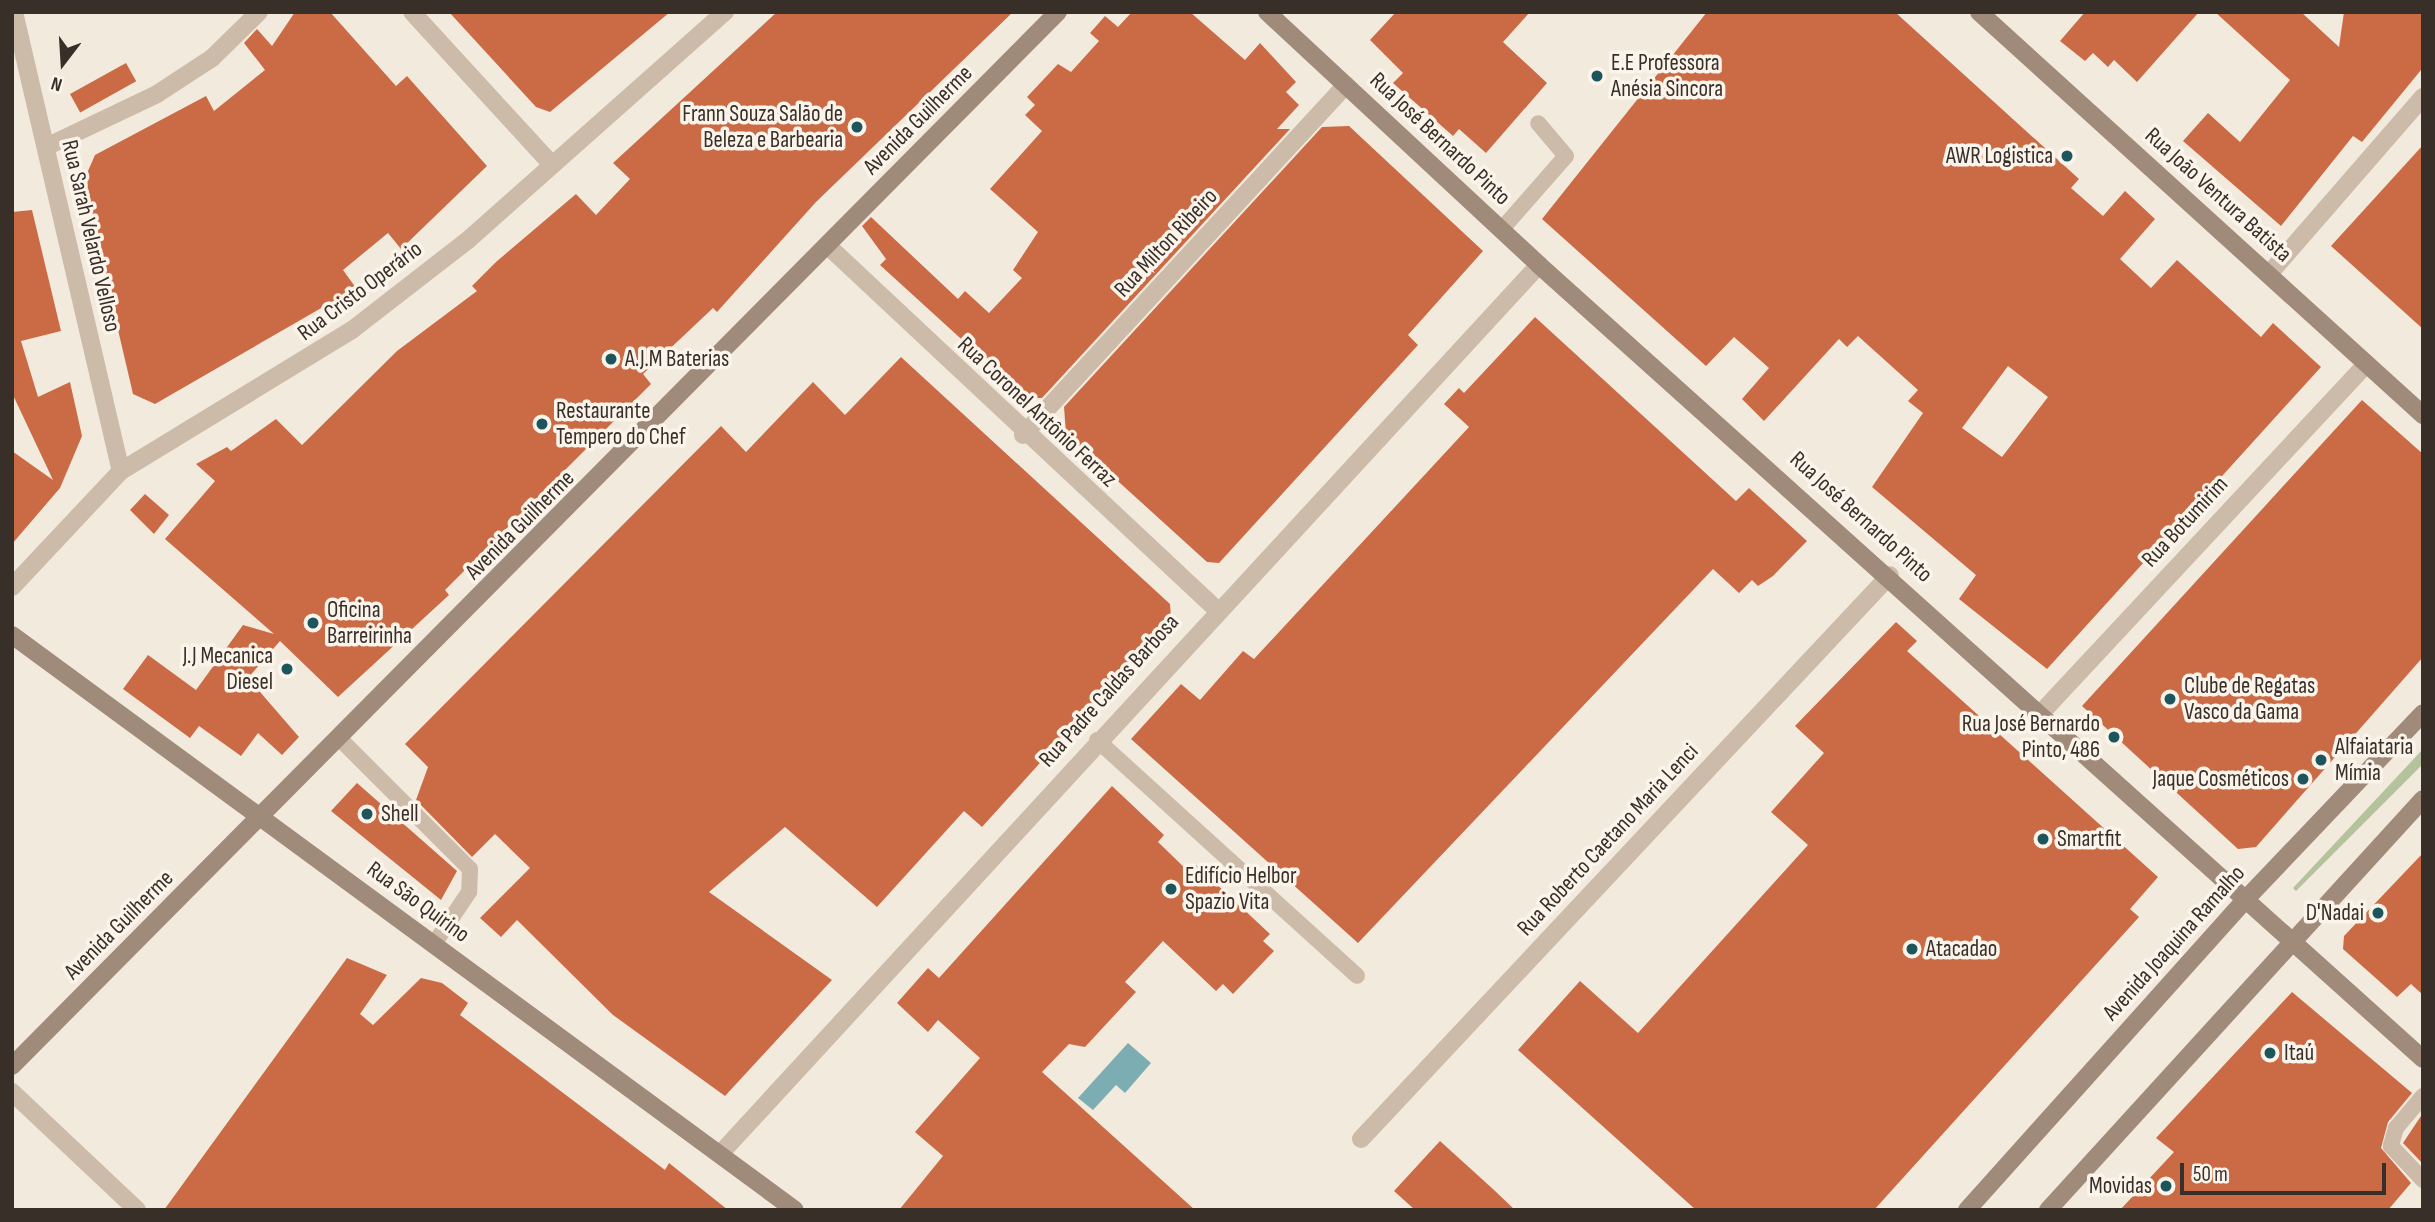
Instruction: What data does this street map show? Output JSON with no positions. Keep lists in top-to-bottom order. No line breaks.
{"streets":{"street":["Avenida Guilherme","Rua José Bernardo Pinto","Rua João Ventura Batista","Rua Sarah Velardo Velloso","Rua Milton Ribeiro","Rua Cristo Operário","Rua Coronel Antônio Ferraz","Rua Botumirim","Rua Padre Caldas Barbosa","Rua Roberto Caetano Maria Lenci","Rua São Quirino","Avenida Joaquina Ramalho"]},"crossings":[["Avenida Guilherme","Rua Coronel Antônio Ferraz"],["Avenida Guilherme","Rua São Quirino"],["Rua José Bernardo Pinto","Rua Milton Ribeiro"],["Rua José Bernardo Pinto","Rua Botumirim"],["Rua José Bernardo Pinto","Rua Padre Caldas Barbosa"],["Rua José Bernardo Pinto","Rua Roberto Caetano Maria Lenci"],["Rua José Bernardo Pinto","Avenida Joaquina Ramalho"],["Rua João Ventura Batista","Rua Botumirim"],["Rua Sarah Velardo Velloso","Rua Cristo Operário"],["Rua Milton Ribeiro","Rua Coronel Antônio Ferraz"],["Rua Coronel Antônio Ferraz","Rua Padre Caldas Barbosa"],["Rua Padre Caldas Barbosa","Rua São Quirino"]],"places":["E.E Professora Anésia Sincora","Frann Souza Salão de Beleza e Barbearia","AWR Logistica","A.J.M Baterias","Restaurante Tempero do Chef","Oficina Barreirinha","J.J Mecanica Diesel","Clube de Regatas Vasco da Gama","Rua José Bernardo Pinto, 486","Alfaiataria Mímia","Jaque Cosméticos","Shell","Smartfit","Edifício Helbor Spazio Vita","D'Nadai","Atacadao","Itaú","Movidas"],"scale_bar":"50 m","north":"bottom"}
